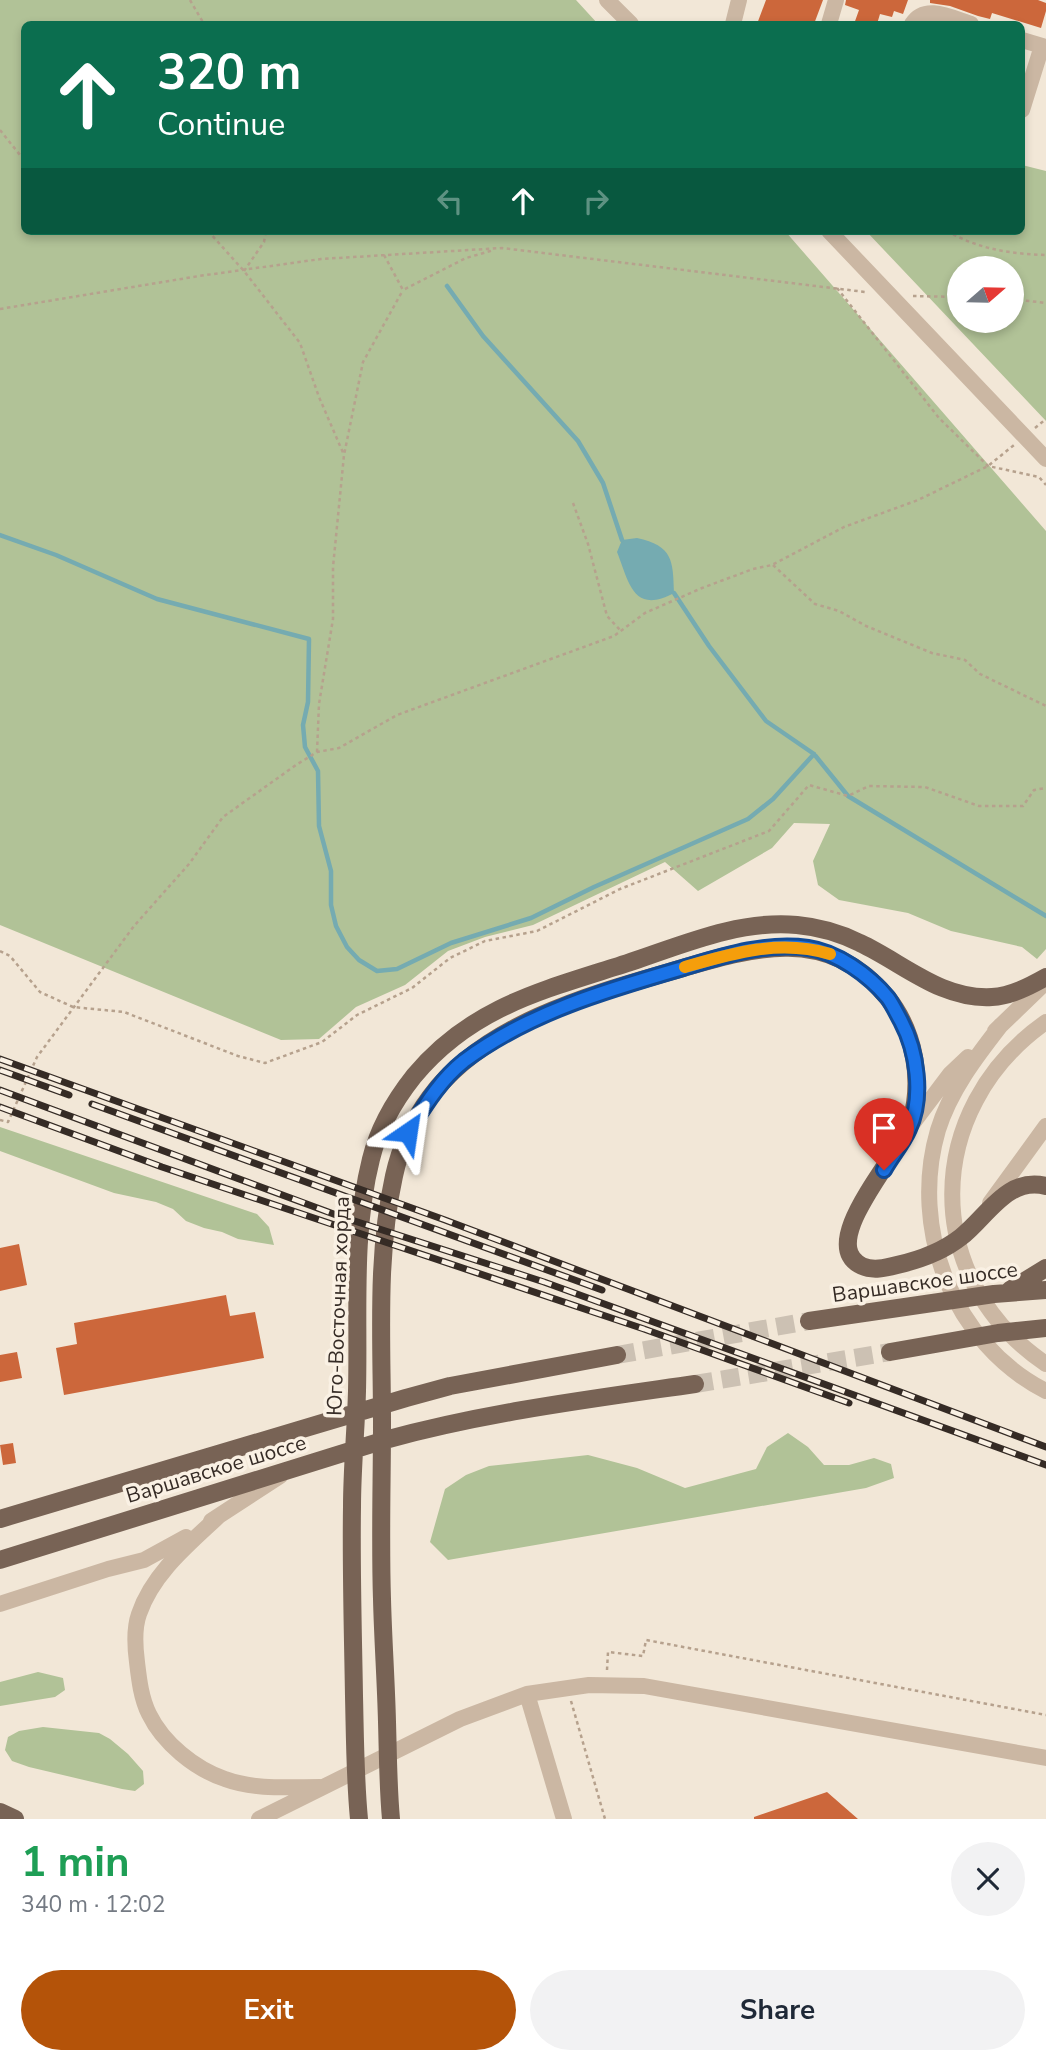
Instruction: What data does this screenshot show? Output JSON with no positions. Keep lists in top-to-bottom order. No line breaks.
{"streets":{"main road":["Варшавское шоссе","Юго-Восточная хорда"]},"north":"right","page":{"turn":["320 m","Continue"],"heading":["1 min","340 m · 12:02"],"buttons":["Exit","Share"]}}
